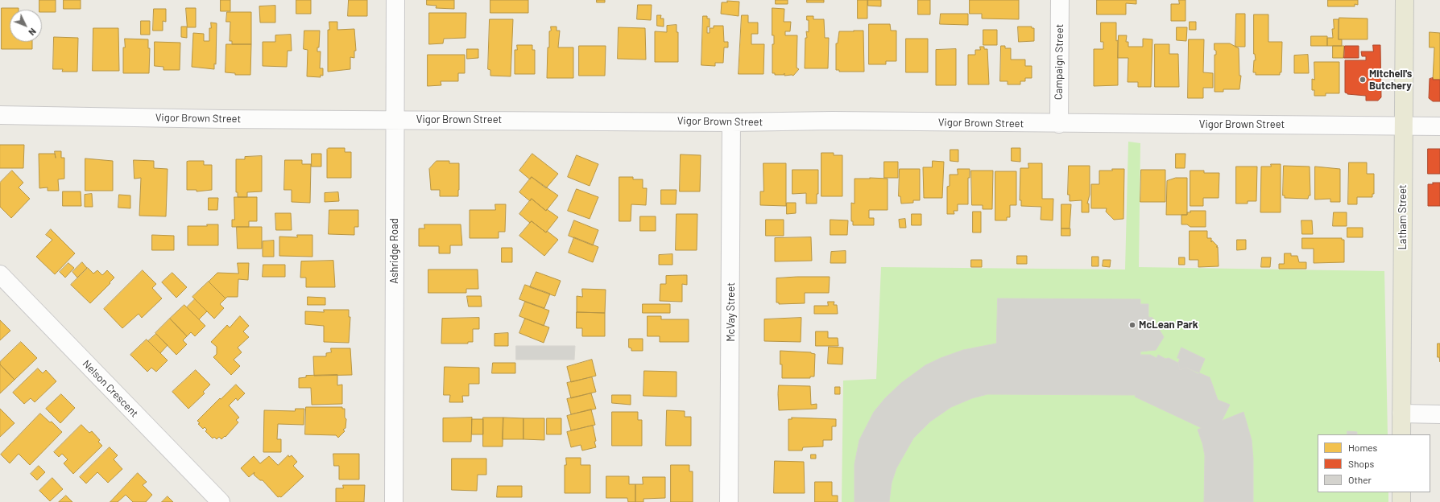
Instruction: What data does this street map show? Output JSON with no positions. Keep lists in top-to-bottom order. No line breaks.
{"streets":{"main road":["Latham Street"],"street":["Campaign Street","Vigor Brown Street","Ashridge Road","McVay Street","Nelson Crescent"]},"crossings":[["Campaign Street","Vigor Brown Street"],["Vigor Brown Street","Latham Street"],["Vigor Brown Street","Ashridge Road"],["Vigor Brown Street","McVay Street"]],"places":["Mitchell's Butchery","McLean Park"],"legend":["Homes","Shops","Other"],"north":"bottom right"}
